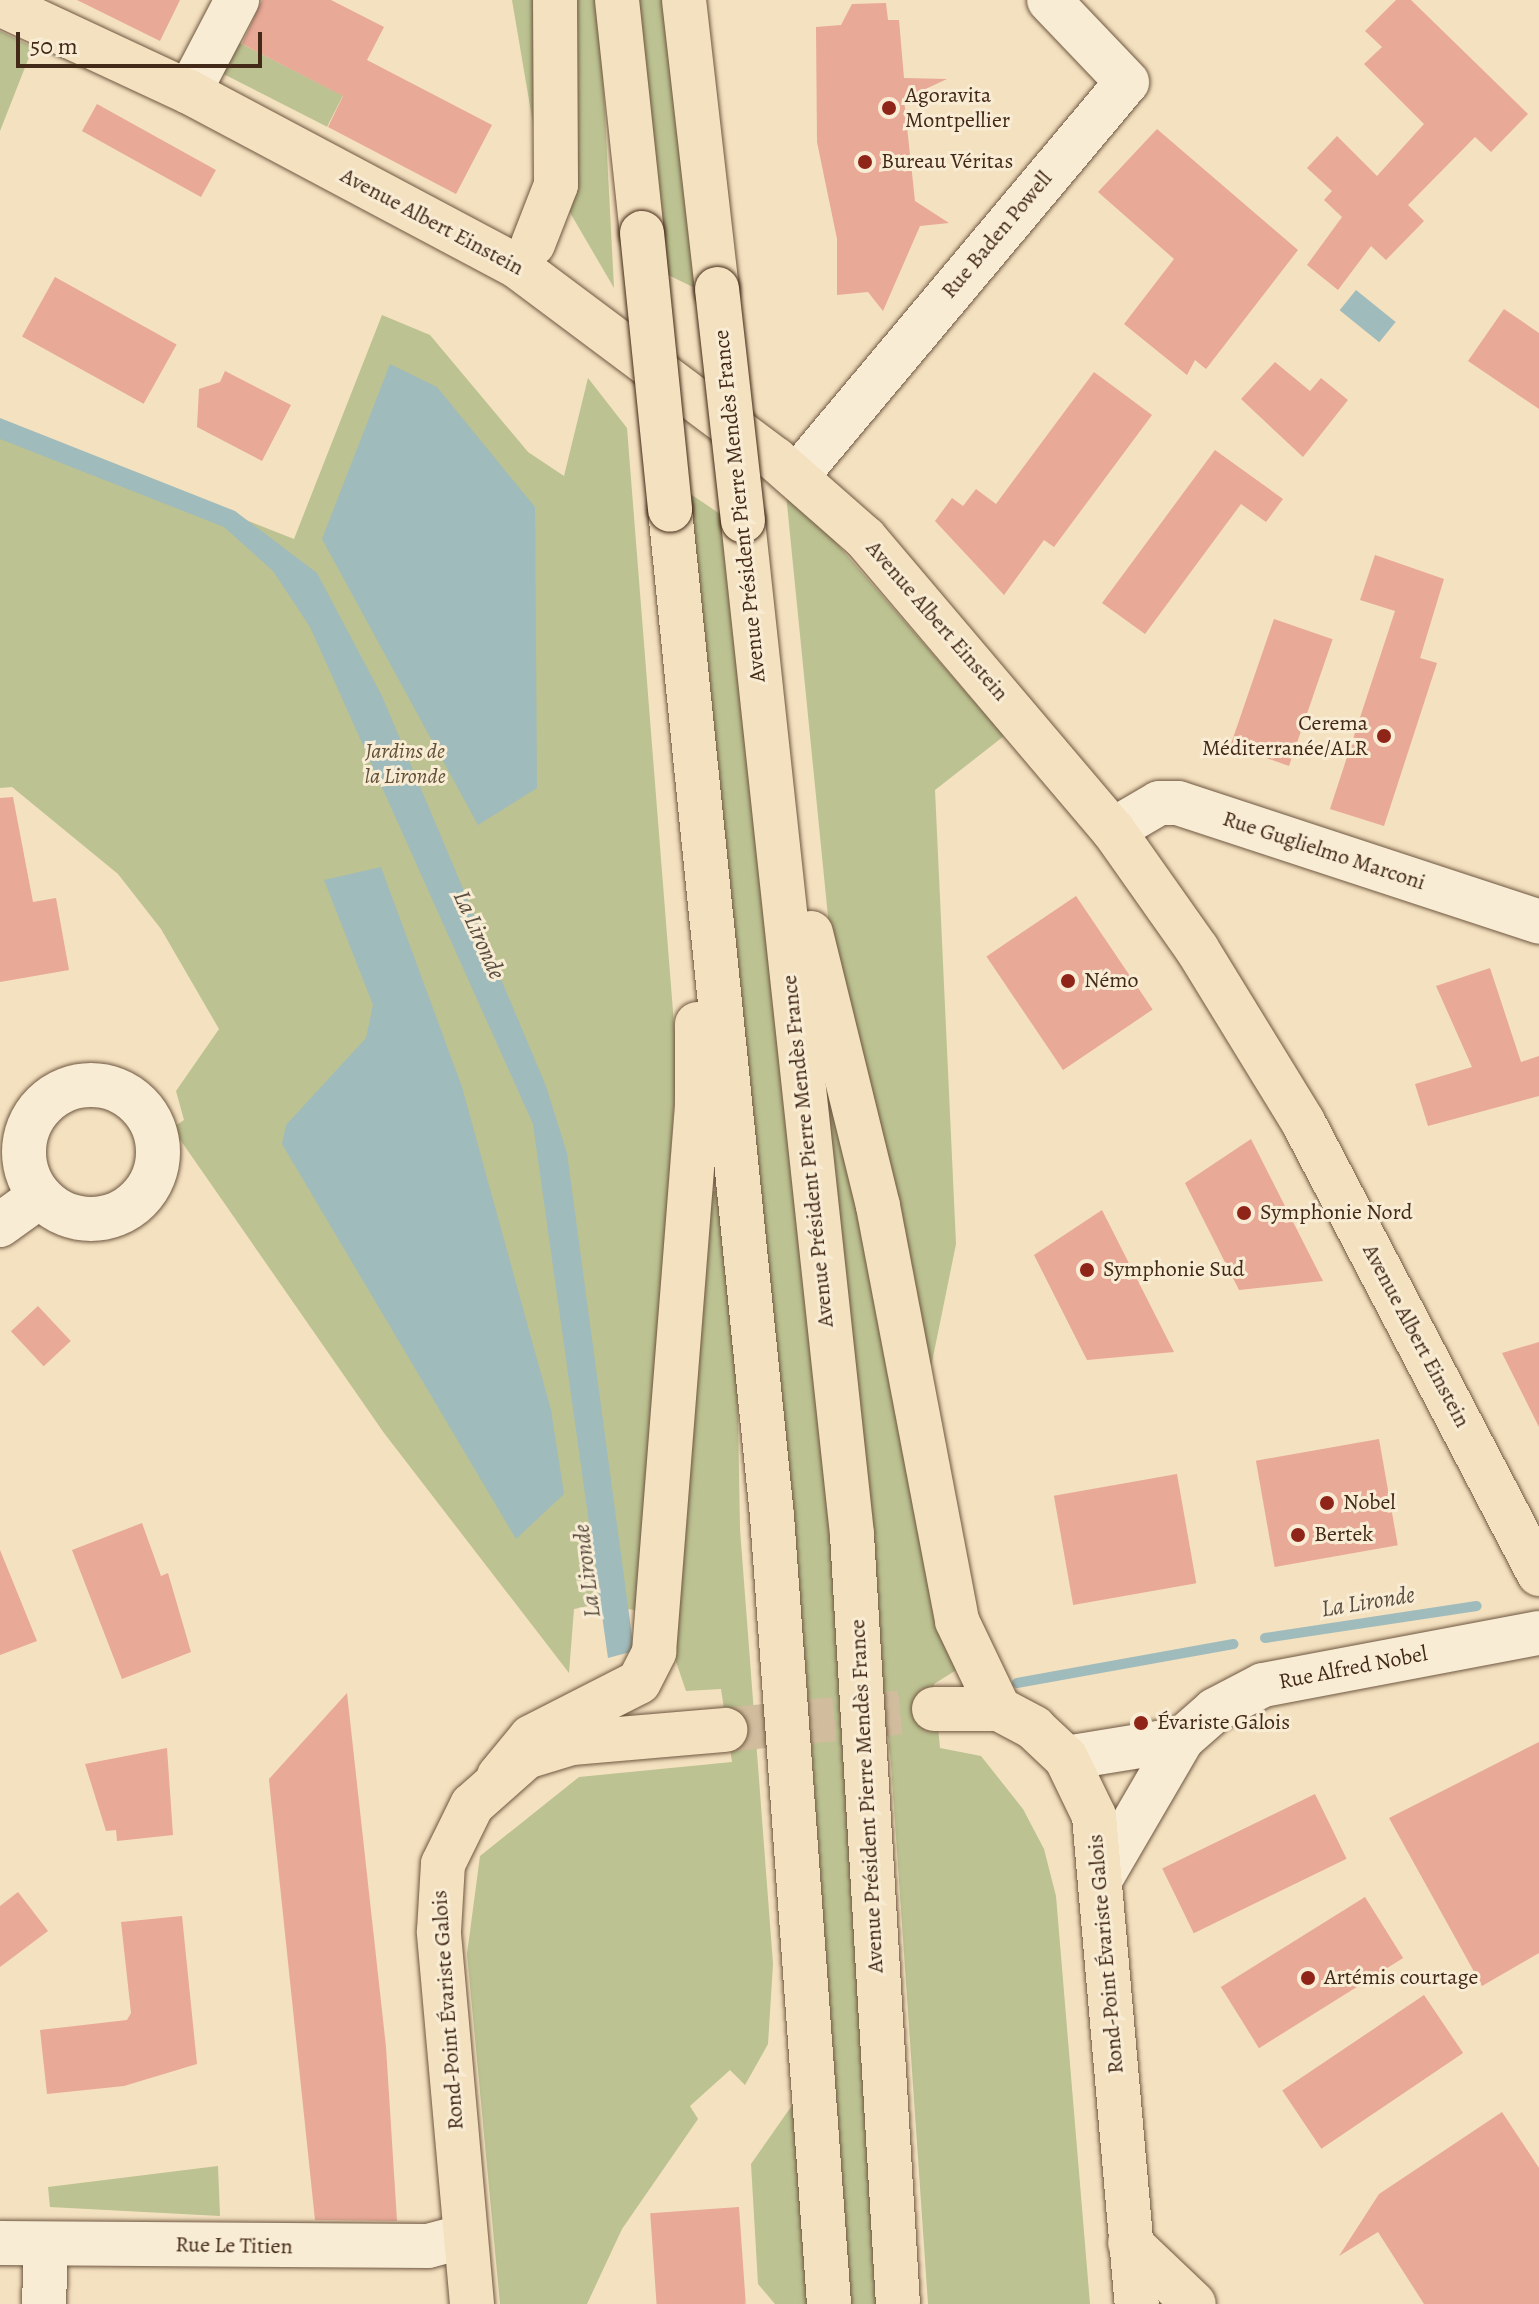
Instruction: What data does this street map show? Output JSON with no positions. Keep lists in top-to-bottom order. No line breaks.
{"streets":{"main road":["Avenue Albert Einstein","Avenue Président Pierre Mendès France","Rond-Point Évariste Galois"],"street":["Rue Baden Powell","Rue Guglielmo Marconi","Rue Alfred Nobel","Rue Le Titien"]},"crossings":[["Avenue Albert Einstein","Rue Baden Powell"],["Avenue Albert Einstein","Rue Guglielmo Marconi"],["Rue Alfred Nobel","Rond-Point Évariste Galois"],["Rond-Point Évariste Galois","Rue Le Titien"]],"water":["La Lironde"],"parks":["Jardins de la Lironde"],"places":["Agoravita Montpellier","Bureau Véritas","Cerema Méditerranée/ALR","Némo","Symphonie Nord","Symphonie Sud","Nobel","Bertek","Évariste Galois","Artémis courtage"],"scale_bar":"50 m"}
